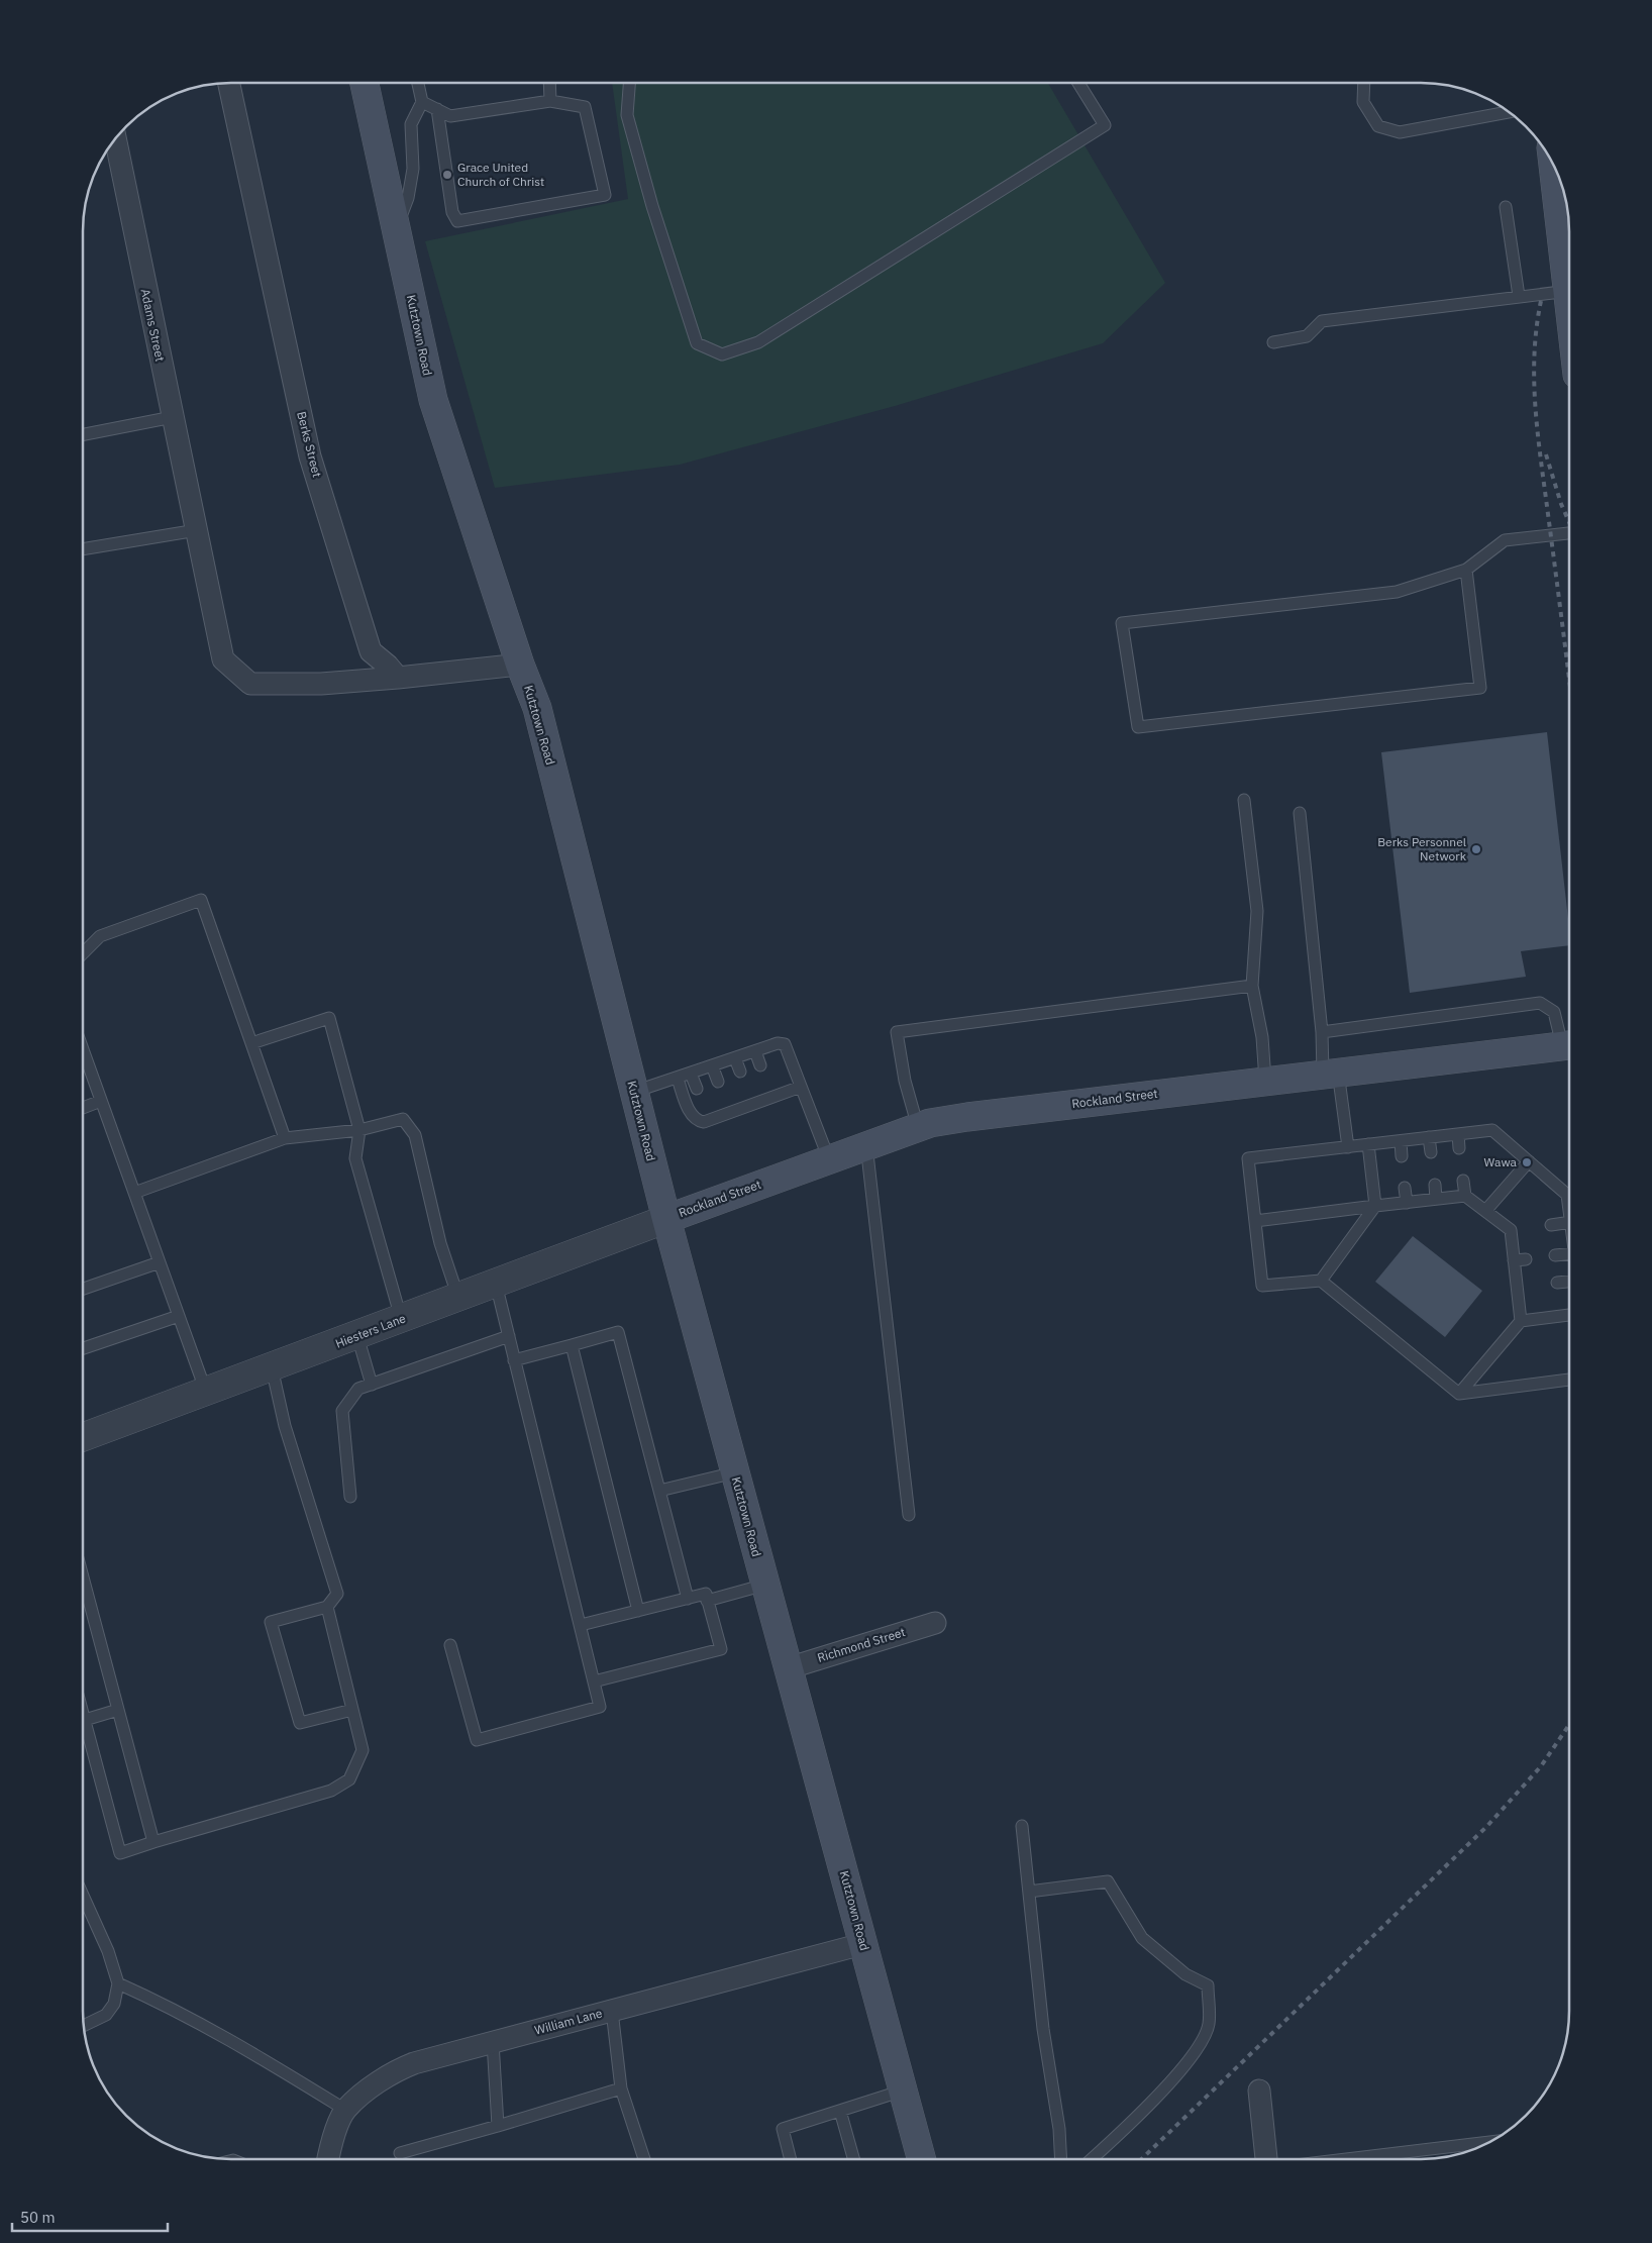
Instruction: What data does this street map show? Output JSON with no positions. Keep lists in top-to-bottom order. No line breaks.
{"streets":{"main road":["Kutztown Road","Rockland Street"],"street":["Adams Street","Berks Street","Hiesters Lane","Richmond Street","William Lane"]},"crossings":[["Adams Street","Berks Street"],["Kutztown Road","Rockland Street"],["Kutztown Road","Hiesters Lane"],["Kutztown Road","Richmond Street"],["Kutztown Road","William Lane"],["Rockland Street","Hiesters Lane"]],"places":["Grace United Church of Christ","Berks Personnel Network","Wawa"],"scale_bar":"50 m"}
